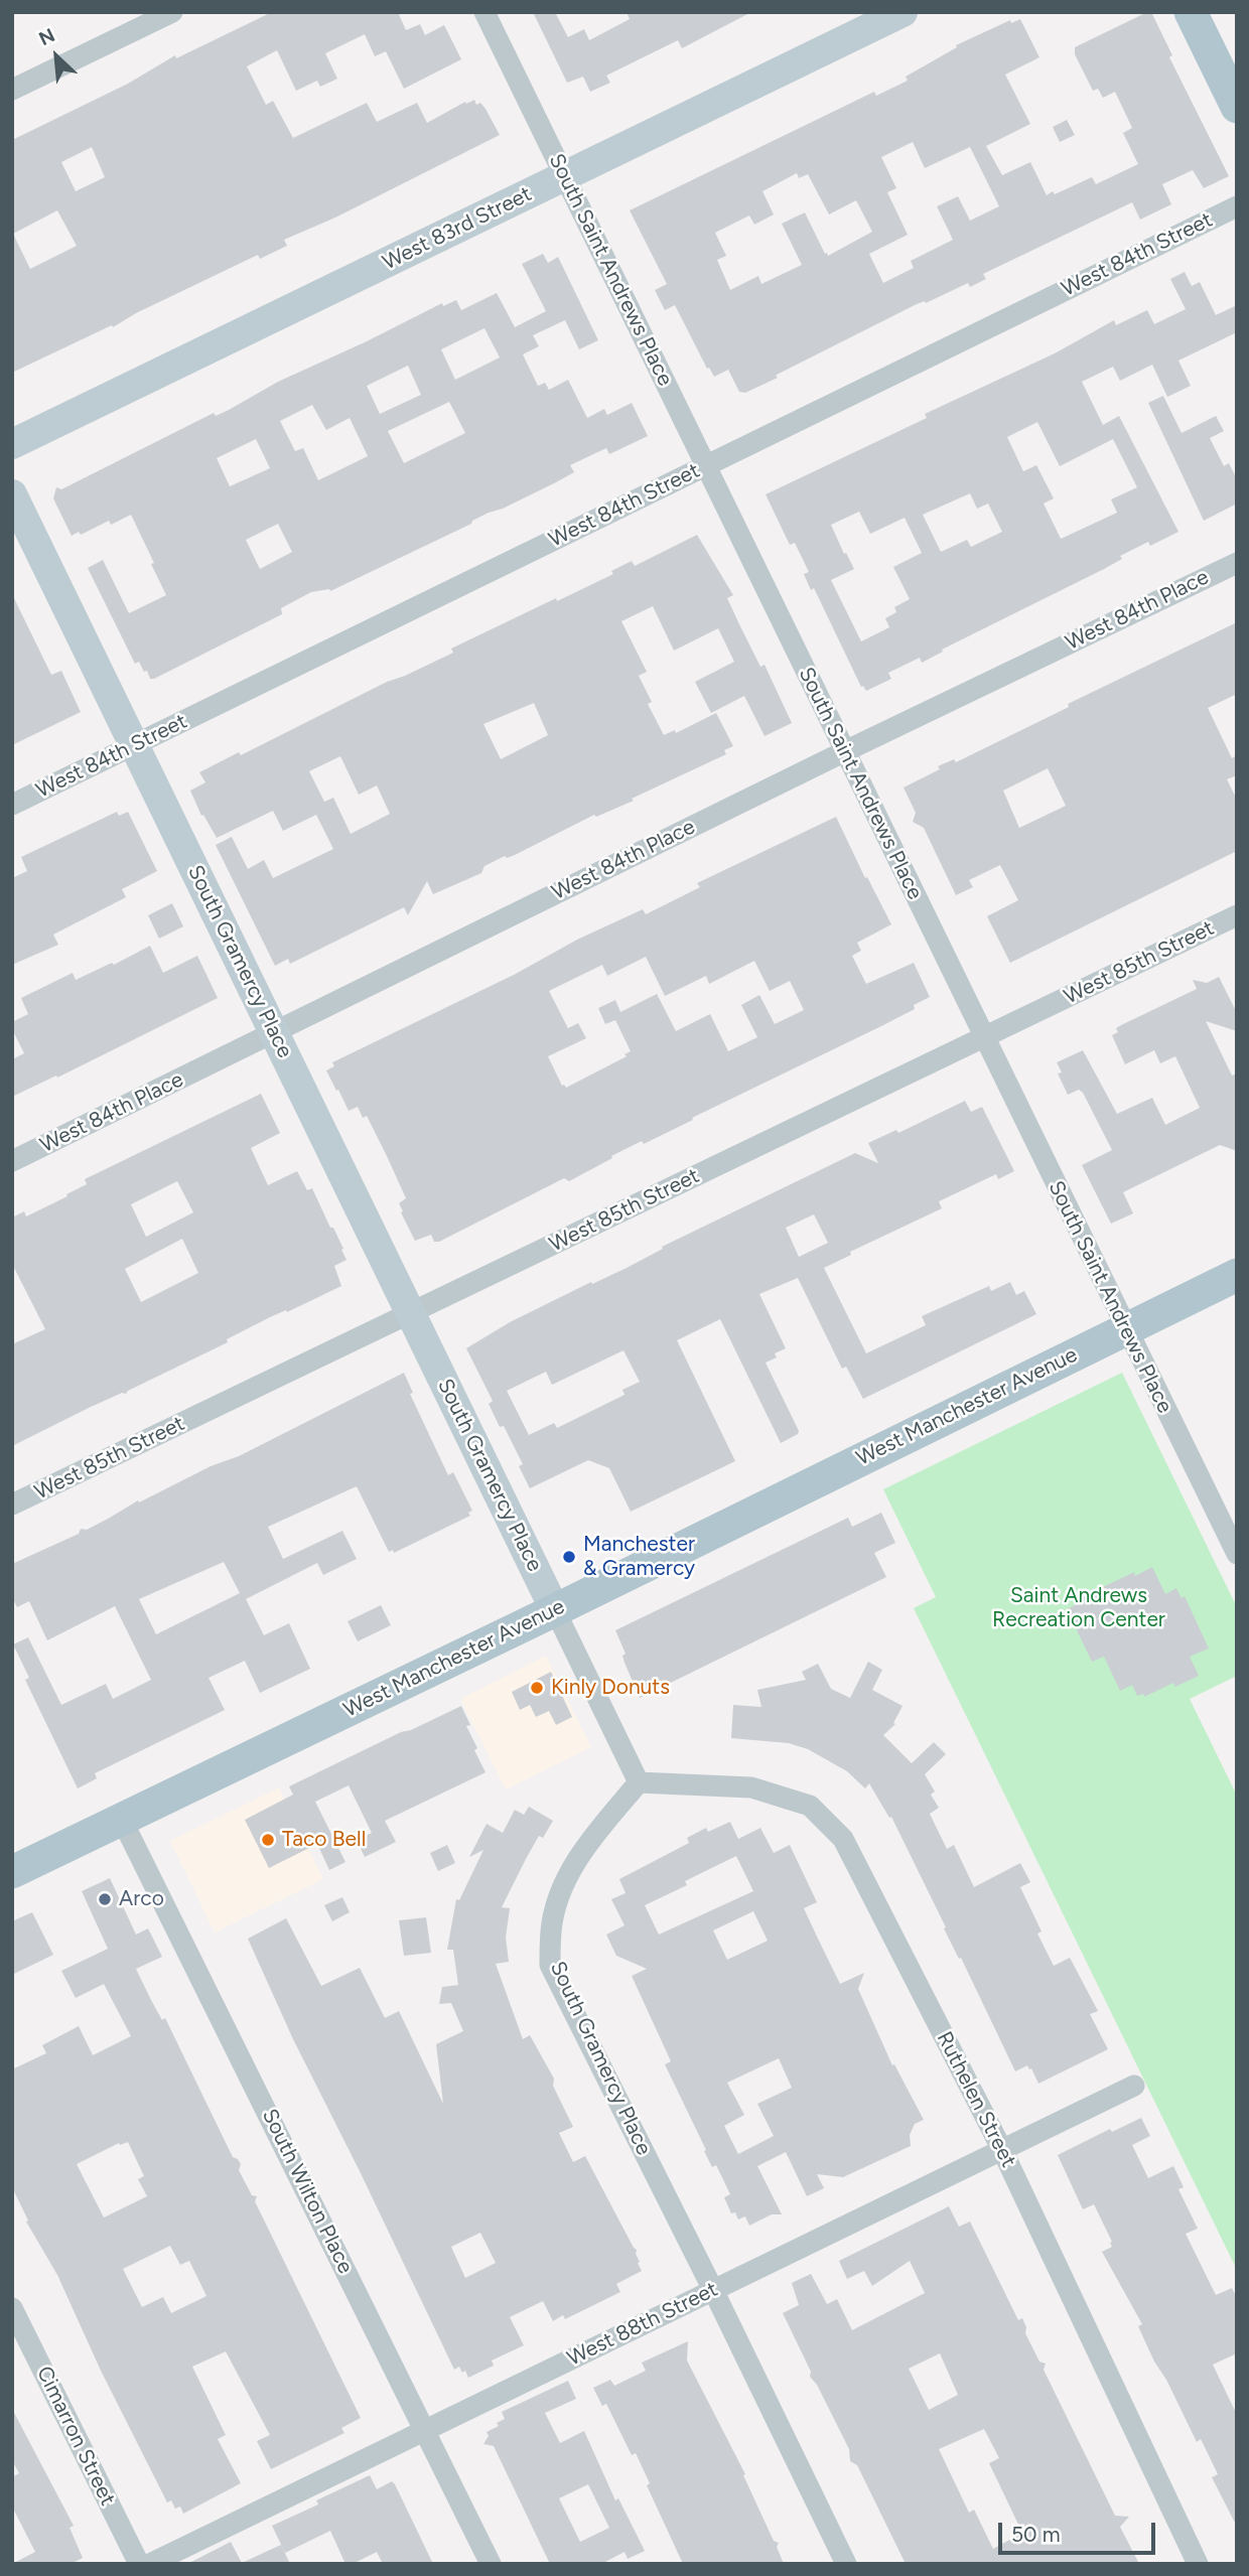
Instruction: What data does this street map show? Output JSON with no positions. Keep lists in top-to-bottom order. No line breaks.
{"streets":{"main road":["West Manchester Avenue"],"street":["West 83rd Street","West 84th Street","South Saint Andrews Place","West 84th Place","South Gramercy Place","West 85th Street","Ruthelen Street","South Wilton Place","West 88th Street","Cimarron Street"]},"crossings":[["West 83rd Street","South Saint Andrews Place"],["West 84th Street","South Saint Andrews Place"],["West 84th Street","South Gramercy Place"],["South Saint Andrews Place","West 84th Place"],["South Saint Andrews Place","West 85th Street"],["South Saint Andrews Place","West Manchester Avenue"],["West 84th Place","South Gramercy Place"],["South Gramercy Place","West 85th Street"],["South Gramercy Place","West Manchester Avenue"],["South Gramercy Place","Ruthelen Street"],["South Gramercy Place","West 88th Street"],["West Manchester Avenue","South Wilton Place"],["Ruthelen Street","West 88th Street"],["South Wilton Place","West 88th Street"]],"parks":["Saint Andrews Recreation Center"],"places":["Manchester & Gramercy","Kinly Donuts","Taco Bell","Arco"],"scale_bar":"50 m","north":"top left"}
